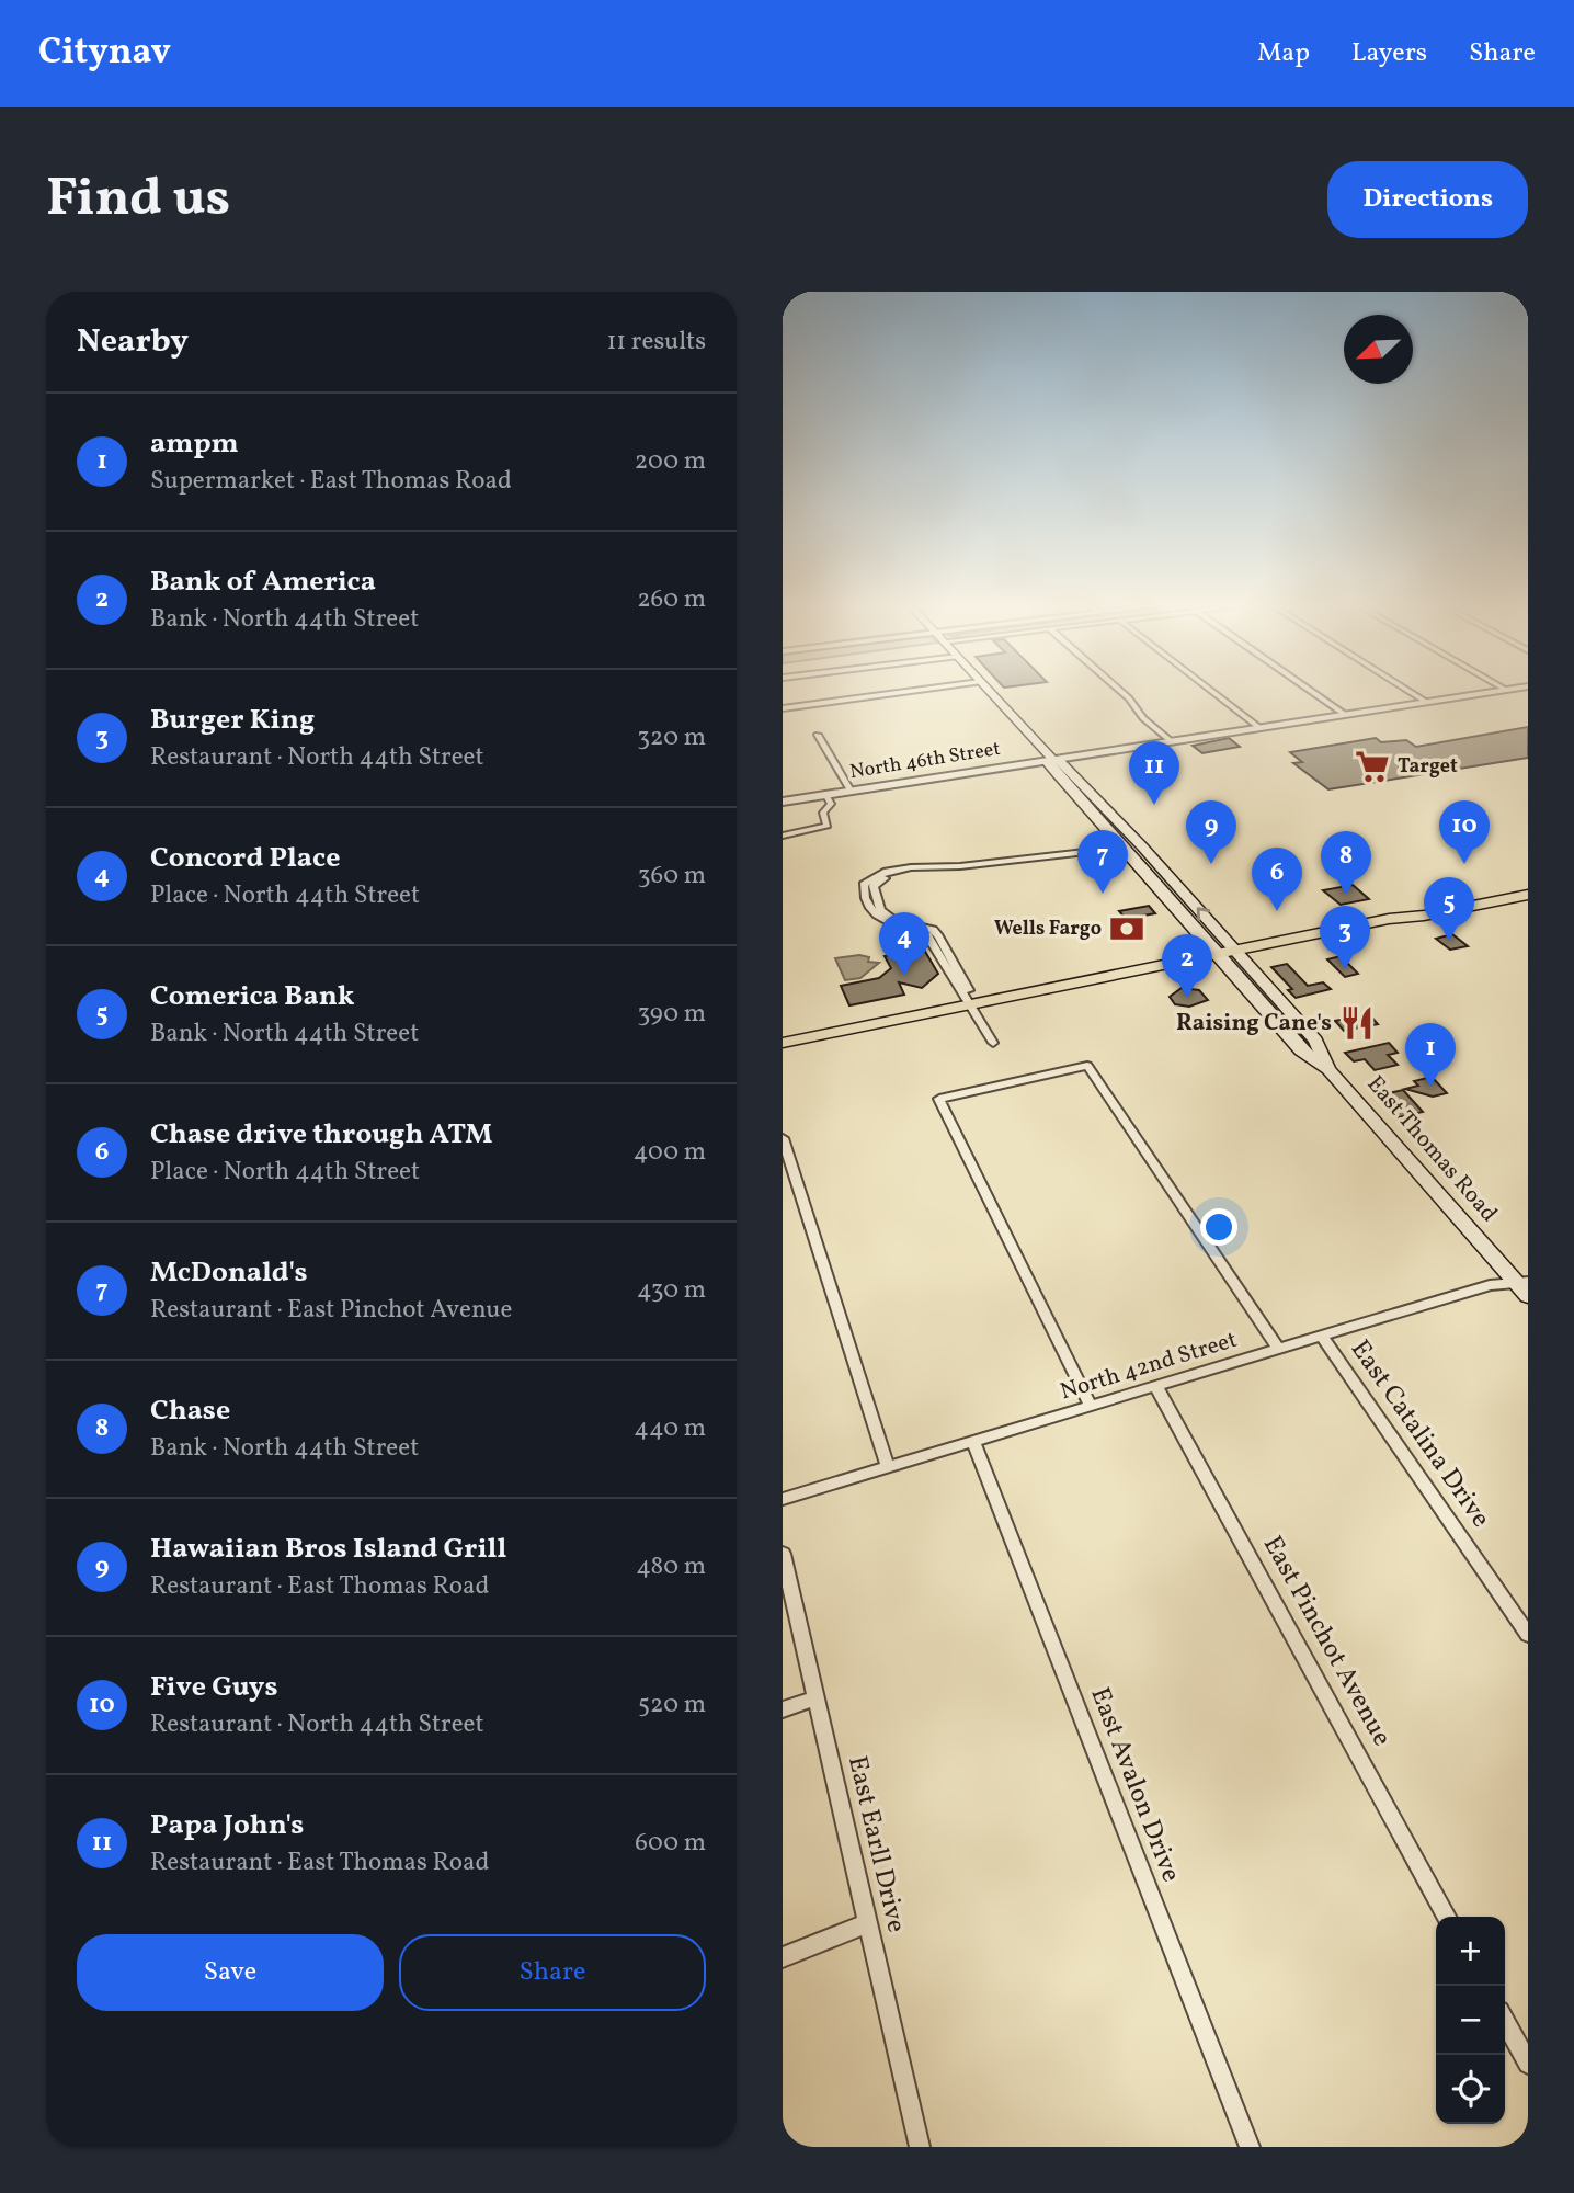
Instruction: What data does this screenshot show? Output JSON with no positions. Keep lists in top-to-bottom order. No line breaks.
{"streets":{"main road":["East Thomas Road"],"street":["North 46th Street","North 42nd Street","East Catalina Drive","East Pinchot Avenue","East Avalon Drive","East Earll Drive"]},"crossings":[["North 46th Street","East Thomas Road"],["East Thomas Road","North 42nd Street"],["North 42nd Street","East Catalina Drive"],["North 42nd Street","East Pinchot Avenue"],["North 42nd Street","East Avalon Drive"]],"places":{"supermarket":["Target"],"bank":["Wells Fargo"],"restaurant":["Raising Cane's"]},"north":"bottom left","page":{"header":"Citynav","nav":["Map","Layers","Share"],"buttons":["Directions",["Save","Share"]],"title":"Find us","heading":["Nearby","11 results"],"list":[{"mark":"1","name":"ampm","note":"Supermarket · East Thomas Road","value":"200 m"},{"mark":"2","name":"Bank of America","note":"Bank · North 44th Street","value":"260 m"},{"mark":"3","name":"Burger King","note":"Restaurant · North 44th Street","value":"320 m"},{"mark":"4","name":"Concord Place","note":"Place · North 44th Street","value":"360 m"},{"mark":"5","name":"Comerica Bank","note":"Bank · North 44th Street","value":"390 m"},{"mark":"6","name":"Chase drive through ATM","note":"Place · North 44th Street","value":"400 m"},{"mark":"7","name":"McDonald's","note":"Restaurant · East Pinchot Avenue","value":"430 m"},{"mark":"8","name":"Chase","note":"Bank · North 44th Street","value":"440 m"},{"mark":"9","name":"Hawaiian Bros Island Grill","note":"Restaurant · East Thomas Road","value":"480 m"},{"mark":"10","name":"Five Guys","note":"Restaurant · North 44th Street","value":"520 m"},{"mark":"11","name":"Papa John's","note":"Restaurant · East Thomas Road","value":"600 m"}],"pins":["11","9","10","7","8","6","5","3","4","2","1"],"map_buttons":["+","−"]}}
